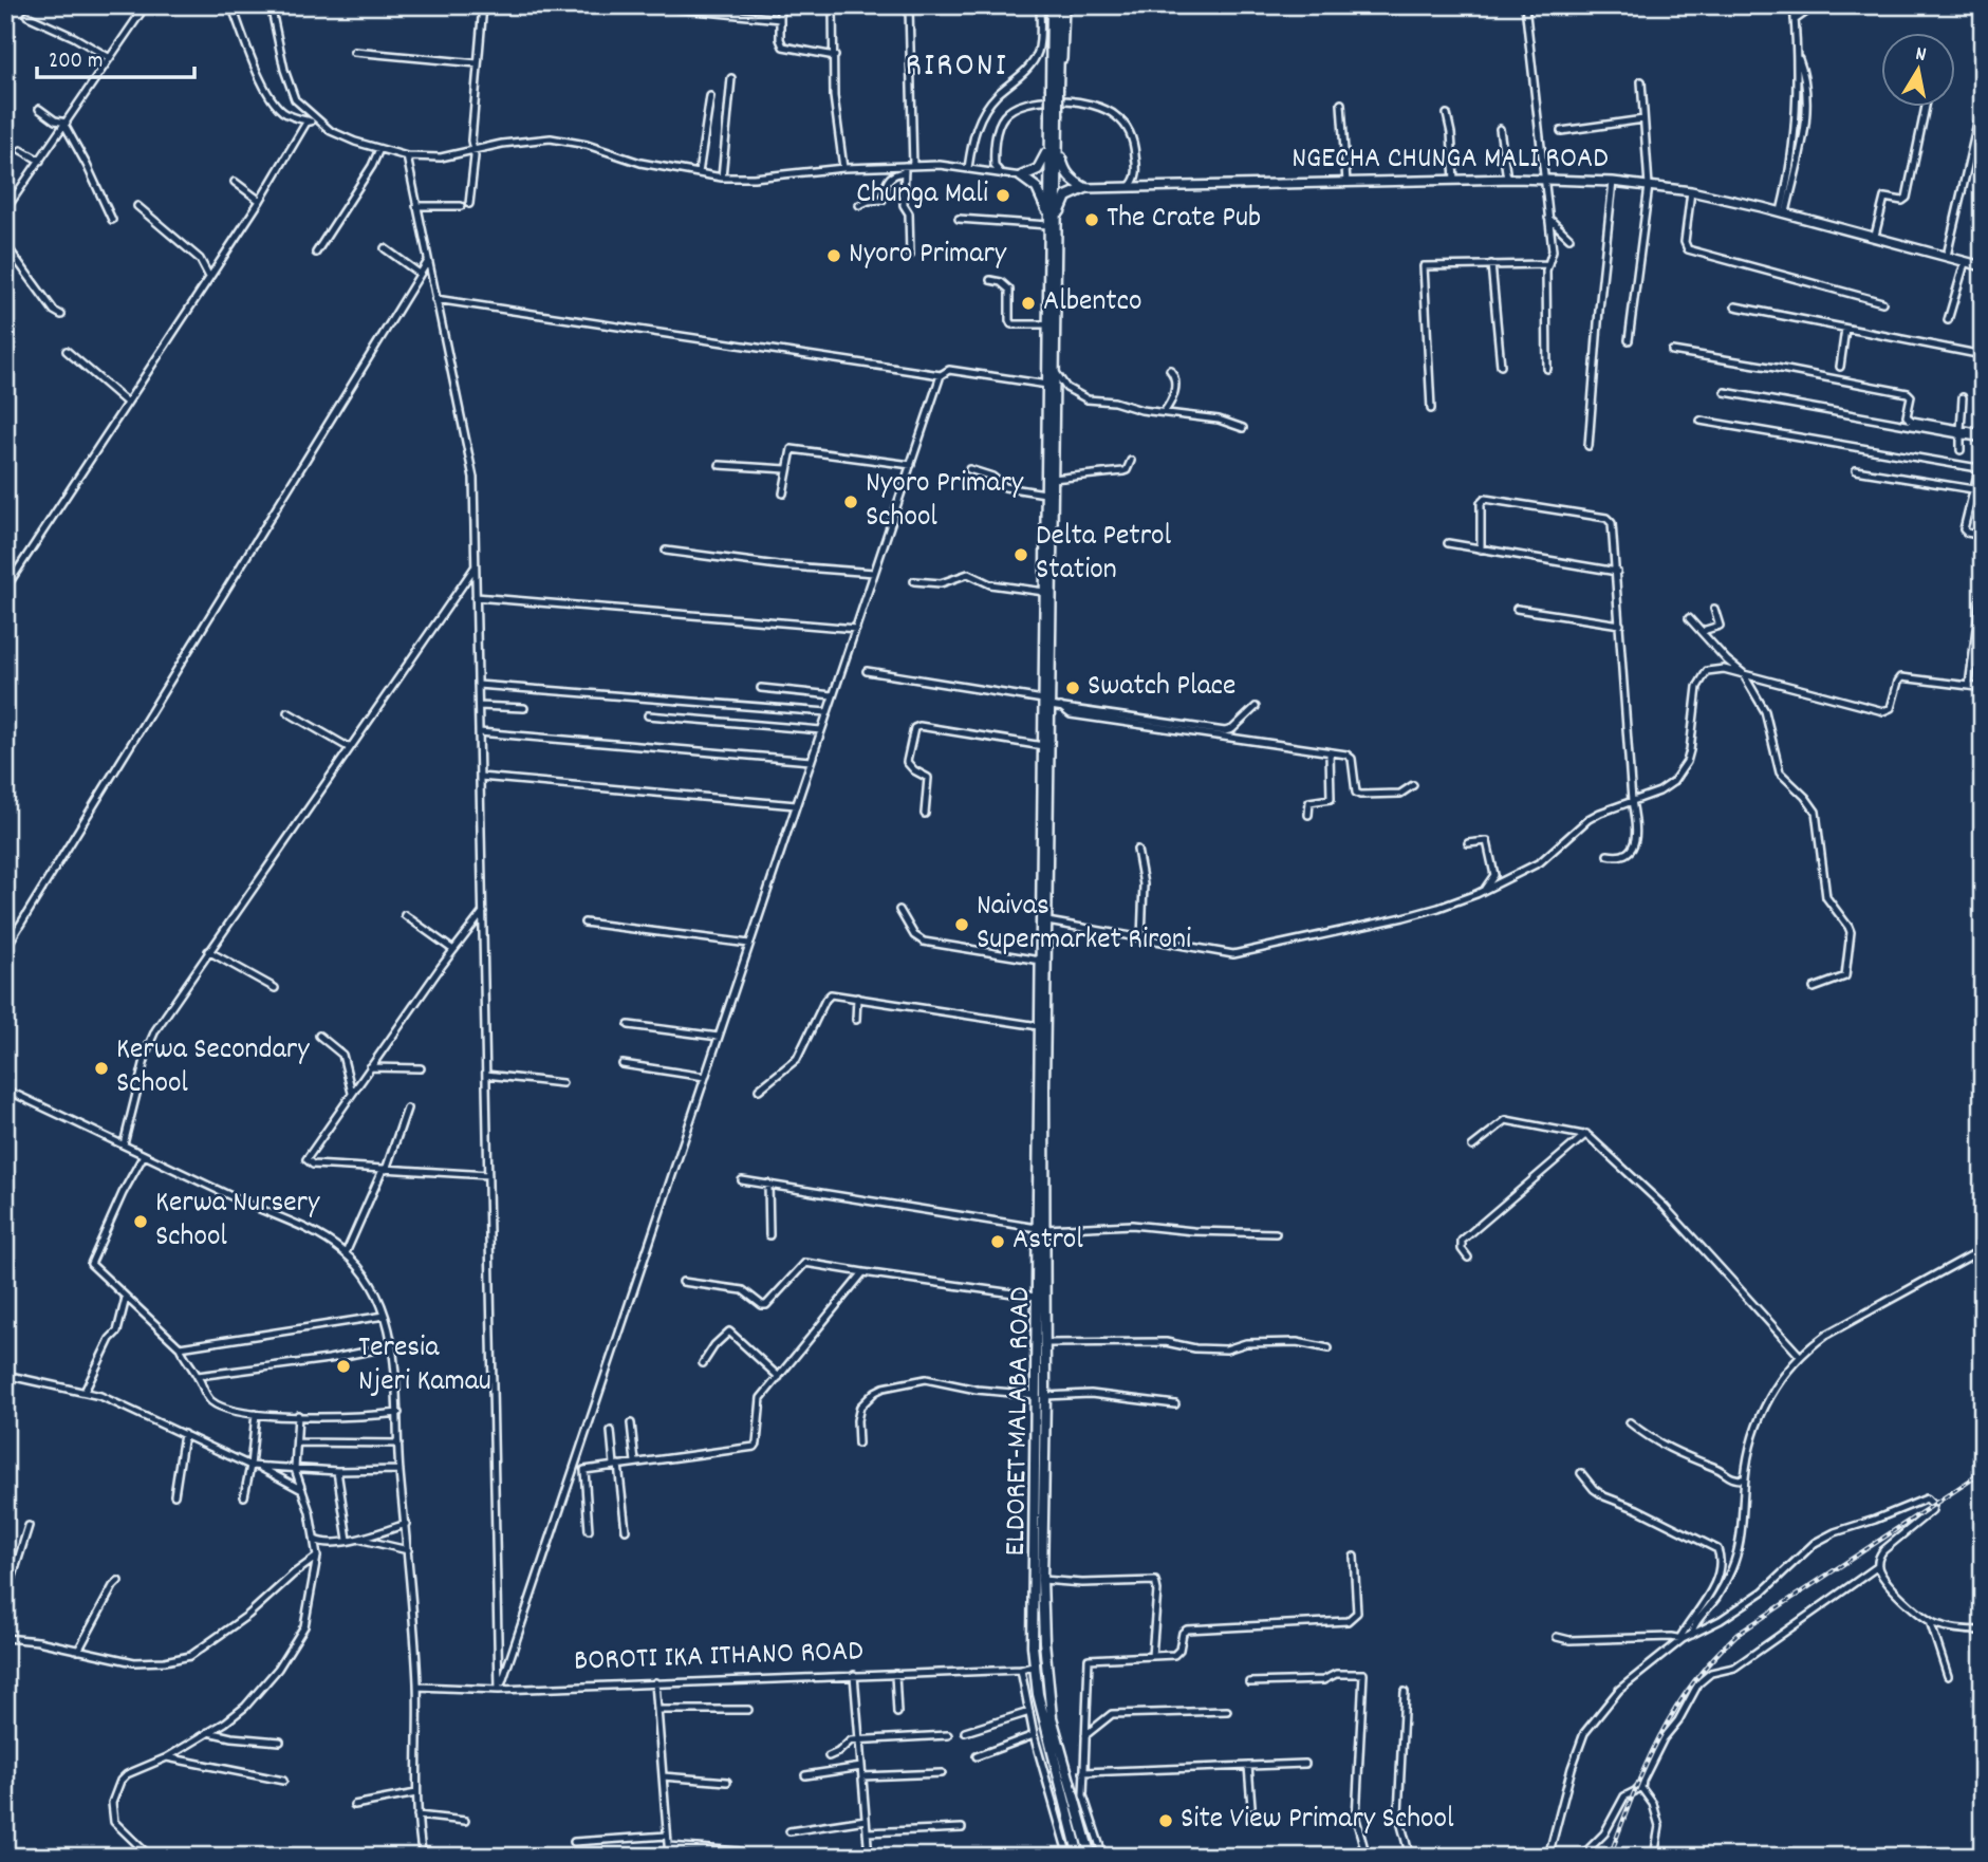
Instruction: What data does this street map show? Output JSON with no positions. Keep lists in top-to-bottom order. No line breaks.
{"streets":{"highway":["ELDORET-MALABA ROAD"],"main road":["NGECHA CHUNGA MALI ROAD"],"street":["BOROTI IKA ITHANO ROAD"]},"crossings":[["ELDORET-MALABA ROAD","BOROTI IKA ITHANO ROAD"]],"districts":["RIRONI"],"places":["Chunga Mali","The Crate Pub","Nyoro Primary","Albentco","Nyoro Primary School","Delta Petrol Station","Swatch Place","Naivas Supermarket Rironi","Kerwa Secondary School","Kerwa Nursery School","Astrol","Teresia Njeri Kamau","Site View Primary School"],"scale_bar":"200 m","north":"top"}
